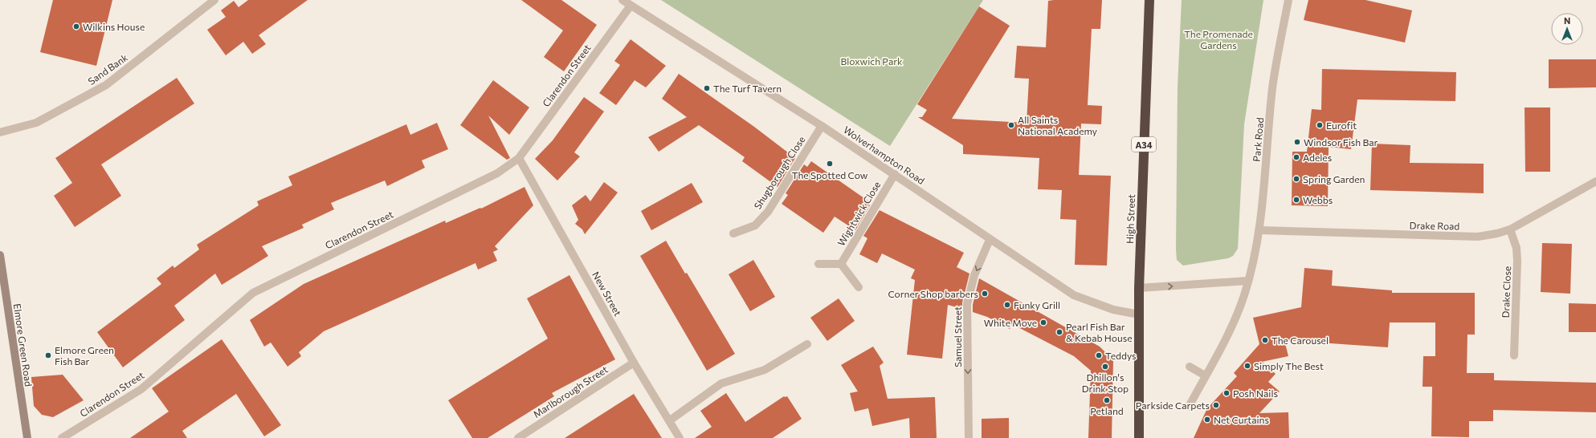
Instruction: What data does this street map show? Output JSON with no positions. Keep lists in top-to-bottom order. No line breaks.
{"streets":{"highway":["A34","High Street"],"main road":["Elmore Green Road"],"street":["Sand Bank","Clarendon Street","Park Road","Wolverhampton Road","Shugborough Close","Wightwick Close","Drake Road","Drake Close","New Street","Samuel Street","Marlborough Street"]},"crossings":[["Clarendon Street","Wolverhampton Road"],["Clarendon Street","New Street"],["Park Road","Drake Road"],["Wolverhampton Road","Shugborough Close"],["Wolverhampton Road","Wightwick Close"],["Wolverhampton Road","High Street"],["Wolverhampton Road","Samuel Street"],["Drake Road","Drake Close"],["New Street","Marlborough Street"]],"one_way":["Samuel Street"],"parks":["The Promenade Gardens","Bloxwich Park"],"places":["Wilkins House","The Turf Tavern","All Saints National Academy","Eurofit","Windsor Fish Bar","Adeles","The Spotted Cow","Spring Garden","Webbs","Corner Shop barbers","Funky Grill","White Move","Pearl Fish Bar & Kebab House","The Carousel","Elmore Green Fish Bar","Teddys","Simply The Best","Dhillon's Drink Stop","Posh Nails","Petland","Parkside Carpets","Net Curtains"],"north":"top"}
